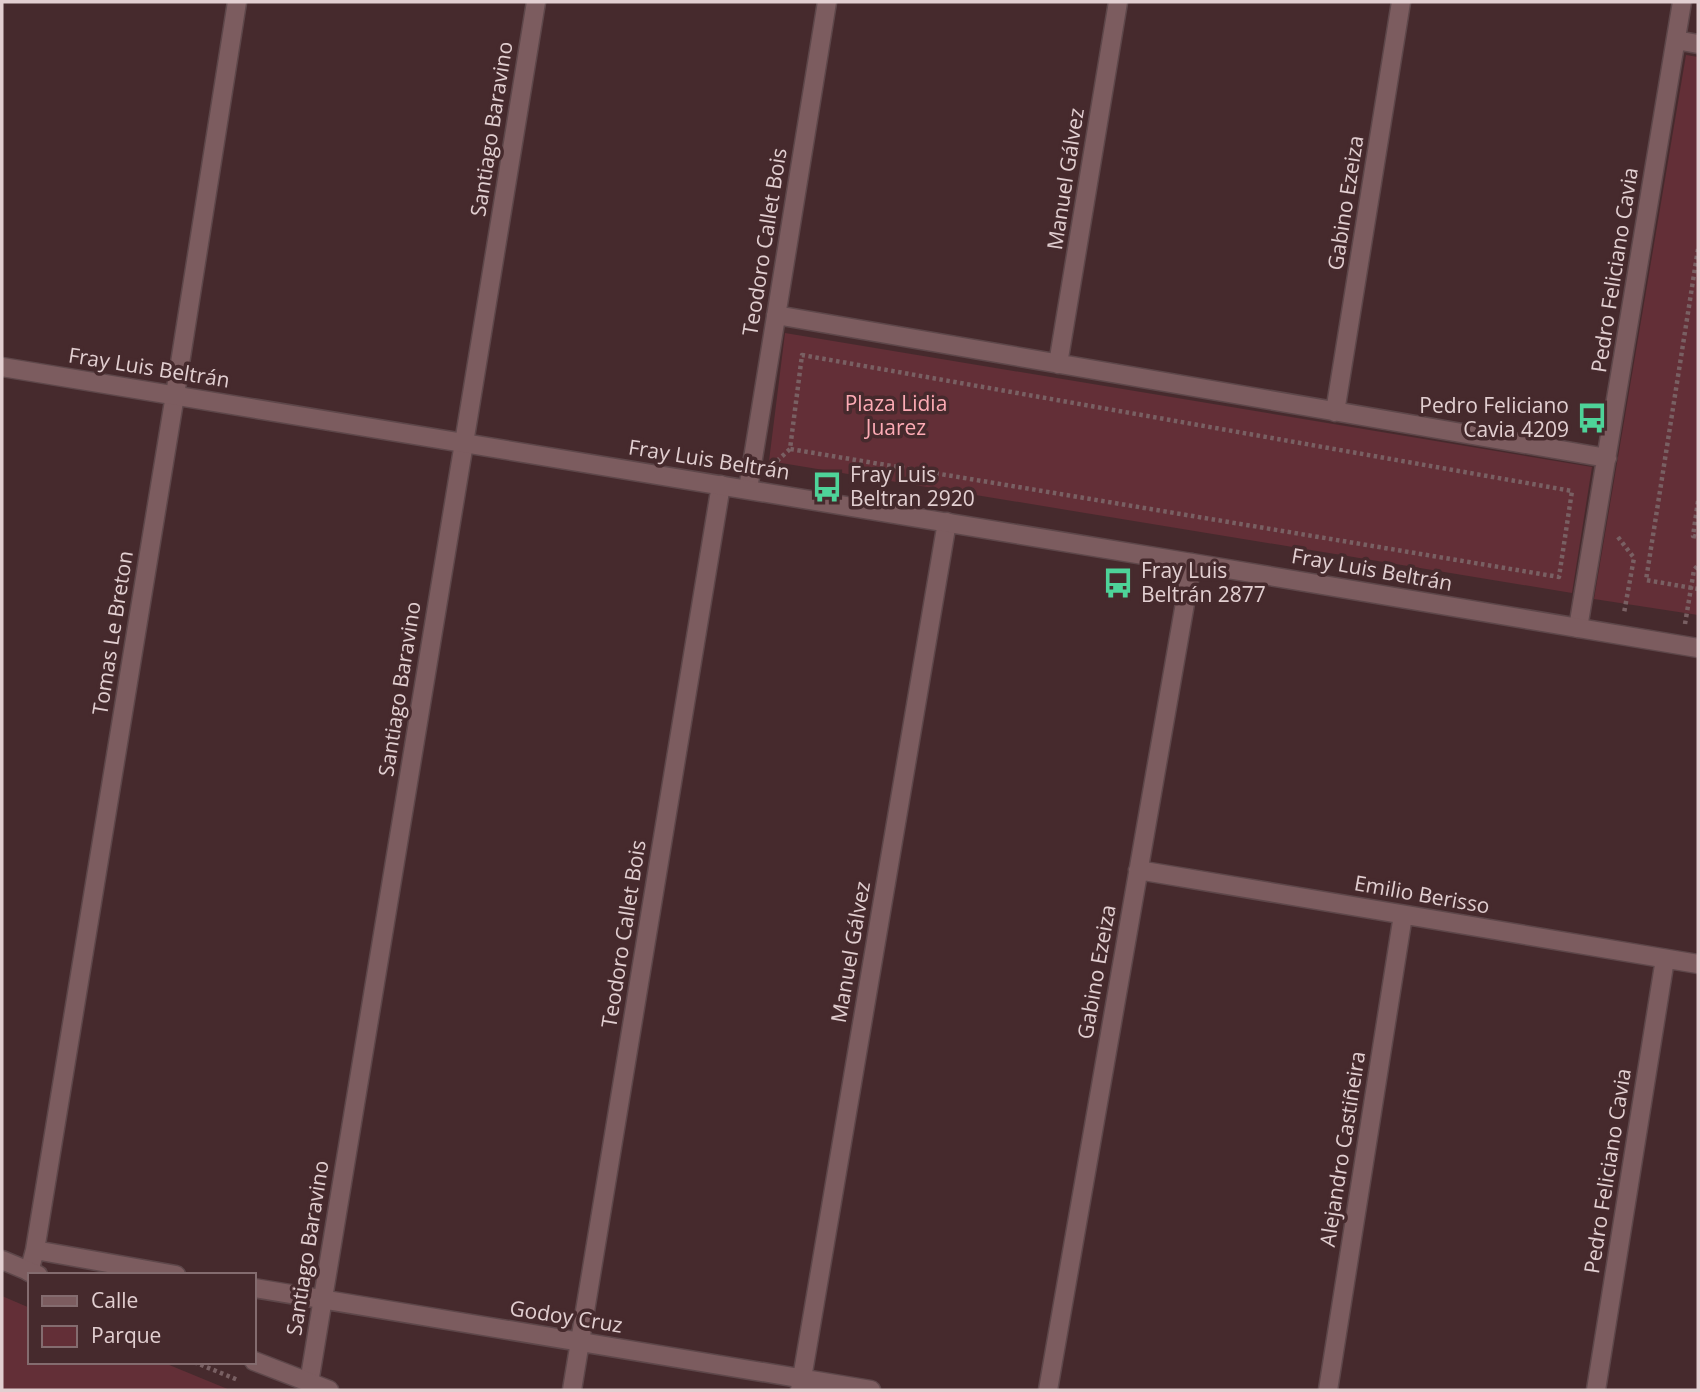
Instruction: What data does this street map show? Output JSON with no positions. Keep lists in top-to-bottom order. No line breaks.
{"streets":{"street":["Santiago Baravino","Manuel Gálvez","Gabino Ezeiza","Teodoro Callet Bois","Pedro Feliciano Cavia","Fray Luis Beltrán","Tomas Le Breton","Emilio Berisso","Alejandro Castiñeira","Godoy Cruz"]},"crossings":[["Santiago Baravino","Fray Luis Beltrán"],["Santiago Baravino","Godoy Cruz"],["Manuel Gálvez","Fray Luis Beltrán"],["Manuel Gálvez","Godoy Cruz"],["Gabino Ezeiza","Fray Luis Beltrán"],["Gabino Ezeiza","Emilio Berisso"],["Teodoro Callet Bois","Fray Luis Beltrán"],["Teodoro Callet Bois","Godoy Cruz"],["Pedro Feliciano Cavia","Fray Luis Beltrán"],["Pedro Feliciano Cavia","Emilio Berisso"],["Fray Luis Beltrán","Tomas Le Breton"],["Emilio Berisso","Alejandro Castiñeira"]],"parks":["Plaza Lidia Juarez"],"places":{"bus stop":["Pedro Feliciano Cavia 4209","Fray Luis Beltran 2920","Fray Luis Beltrán 2877"]},"legend":["Calle","Parque"]}
